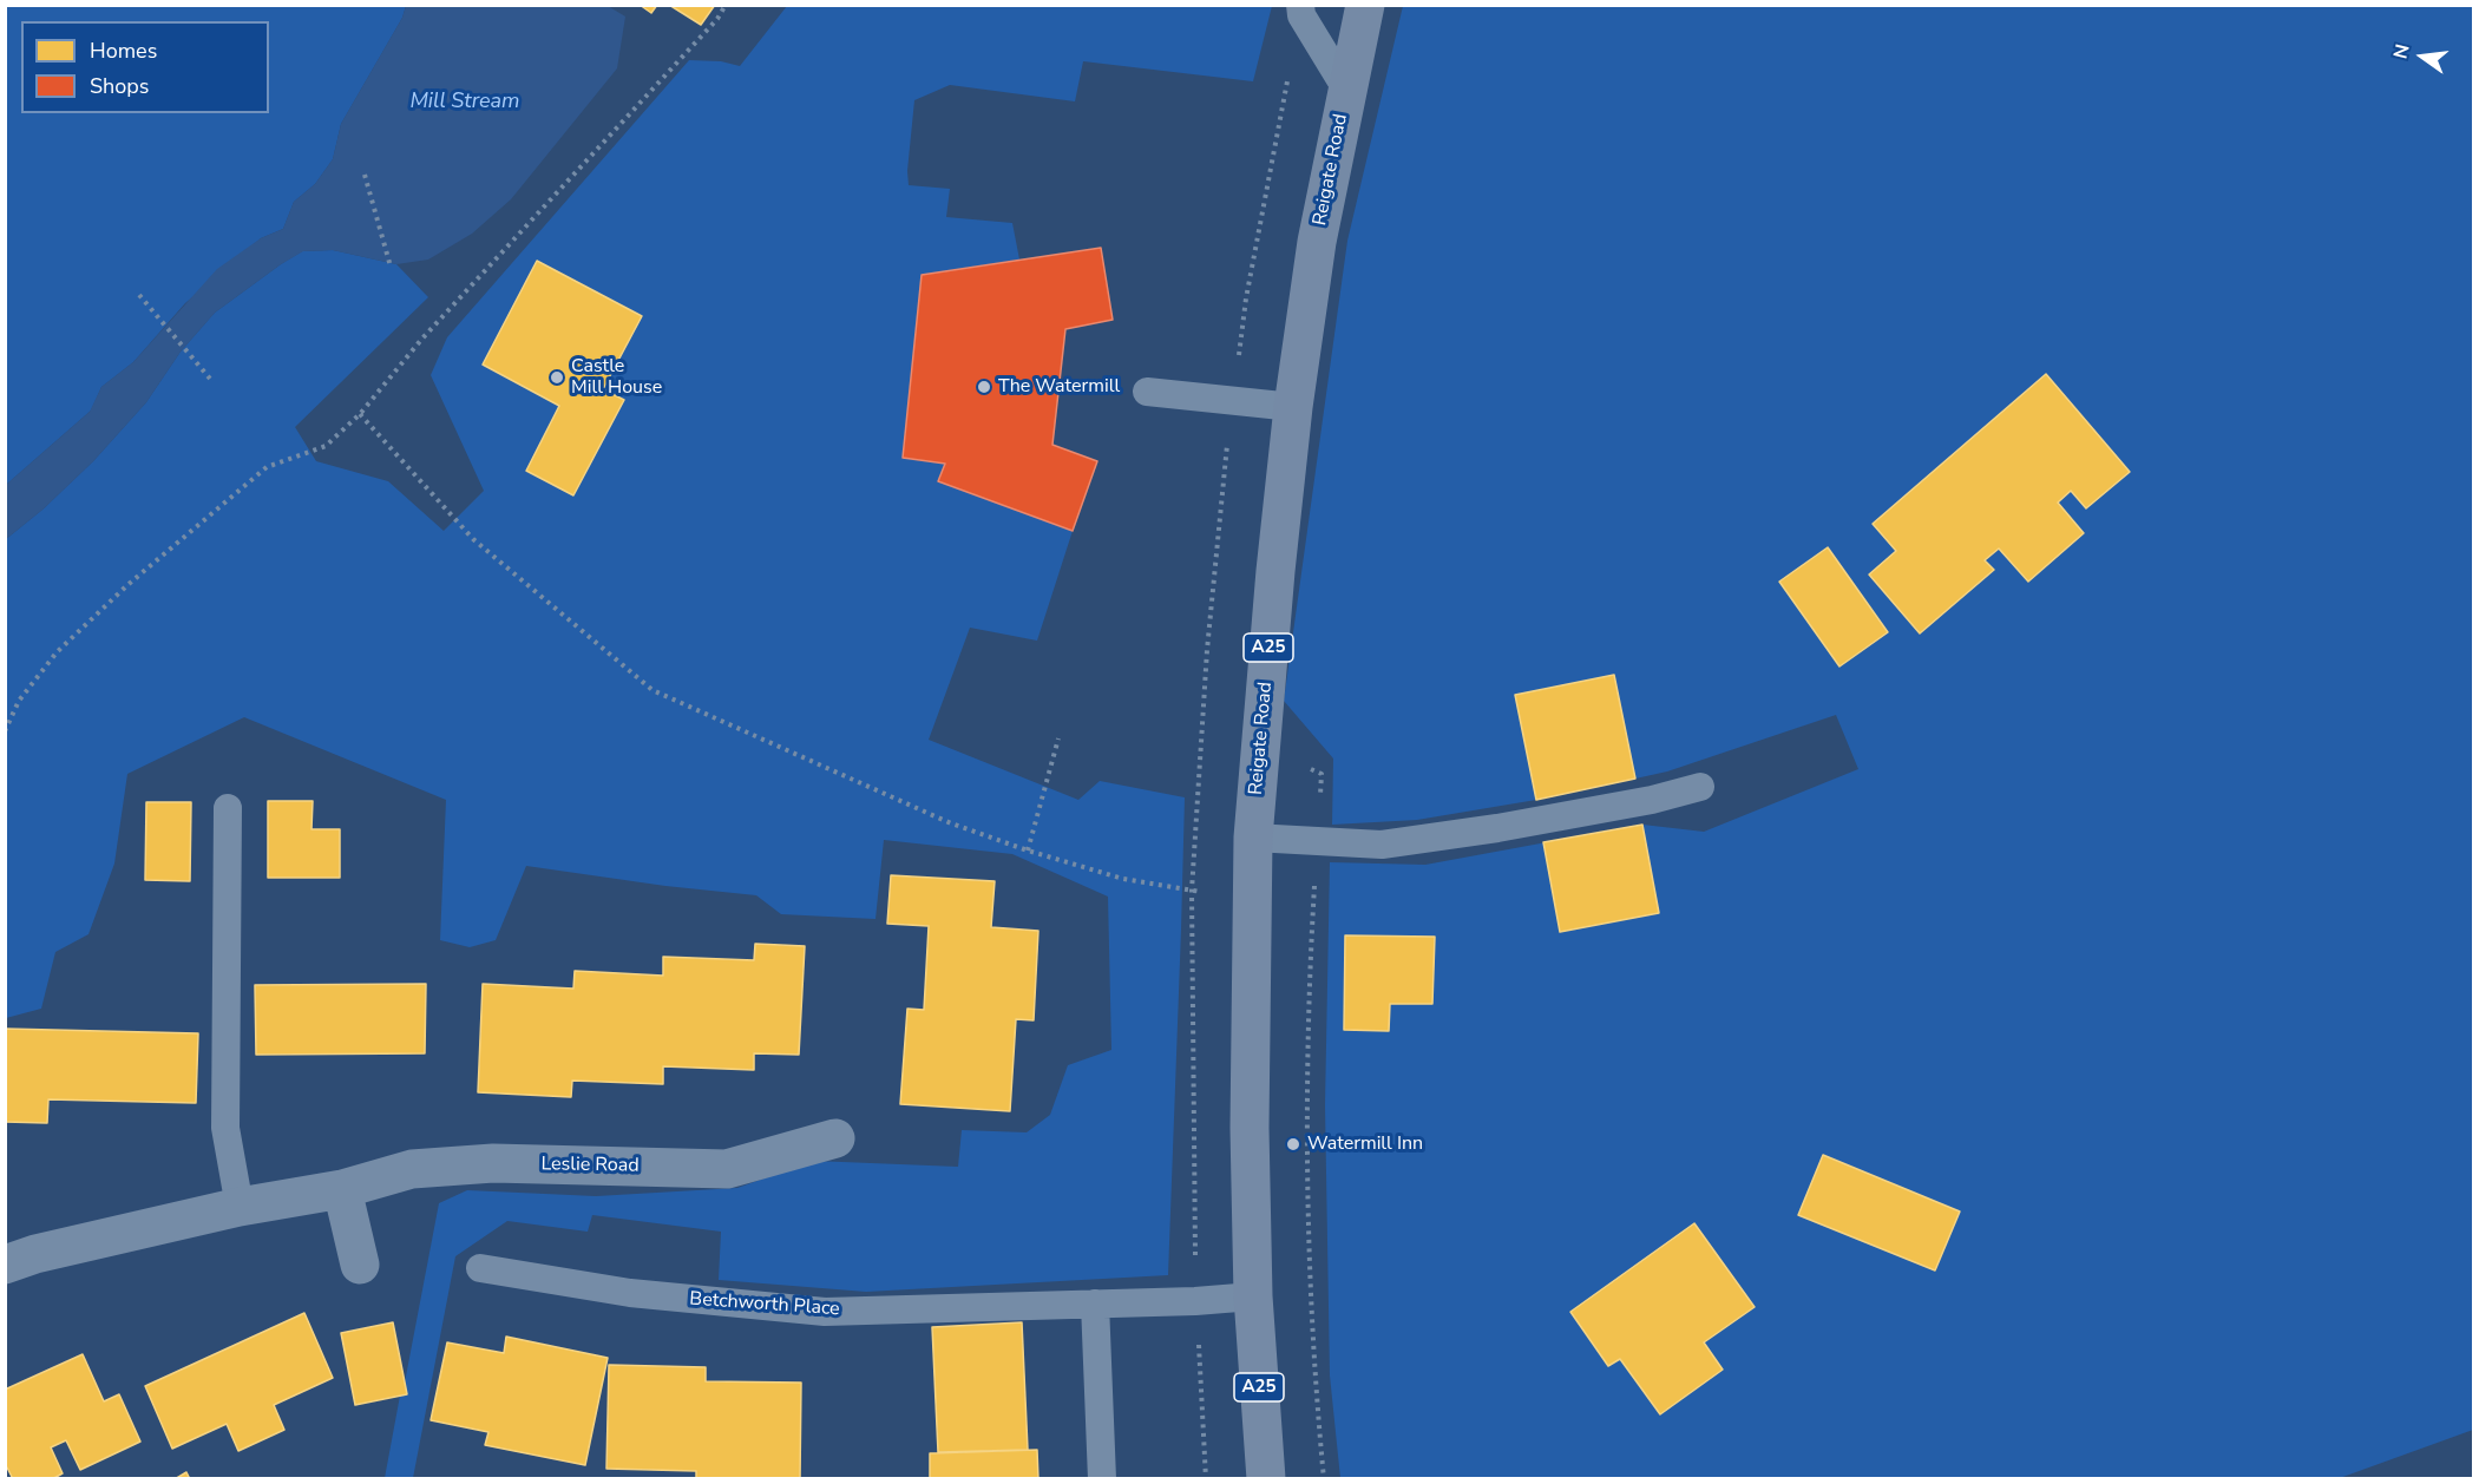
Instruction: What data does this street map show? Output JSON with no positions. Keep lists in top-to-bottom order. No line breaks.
{"streets":{"main road":["Reigate Road","A25"],"street":["Leslie Road"],"lane":["Betchworth Place"]},"crossings":[["Reigate Road","Betchworth Place"]],"water":["Mill Stream"],"places":["Castle Mill House","The Watermill","Watermill Inn"],"legend":["Homes","Shops"],"north":"left"}
